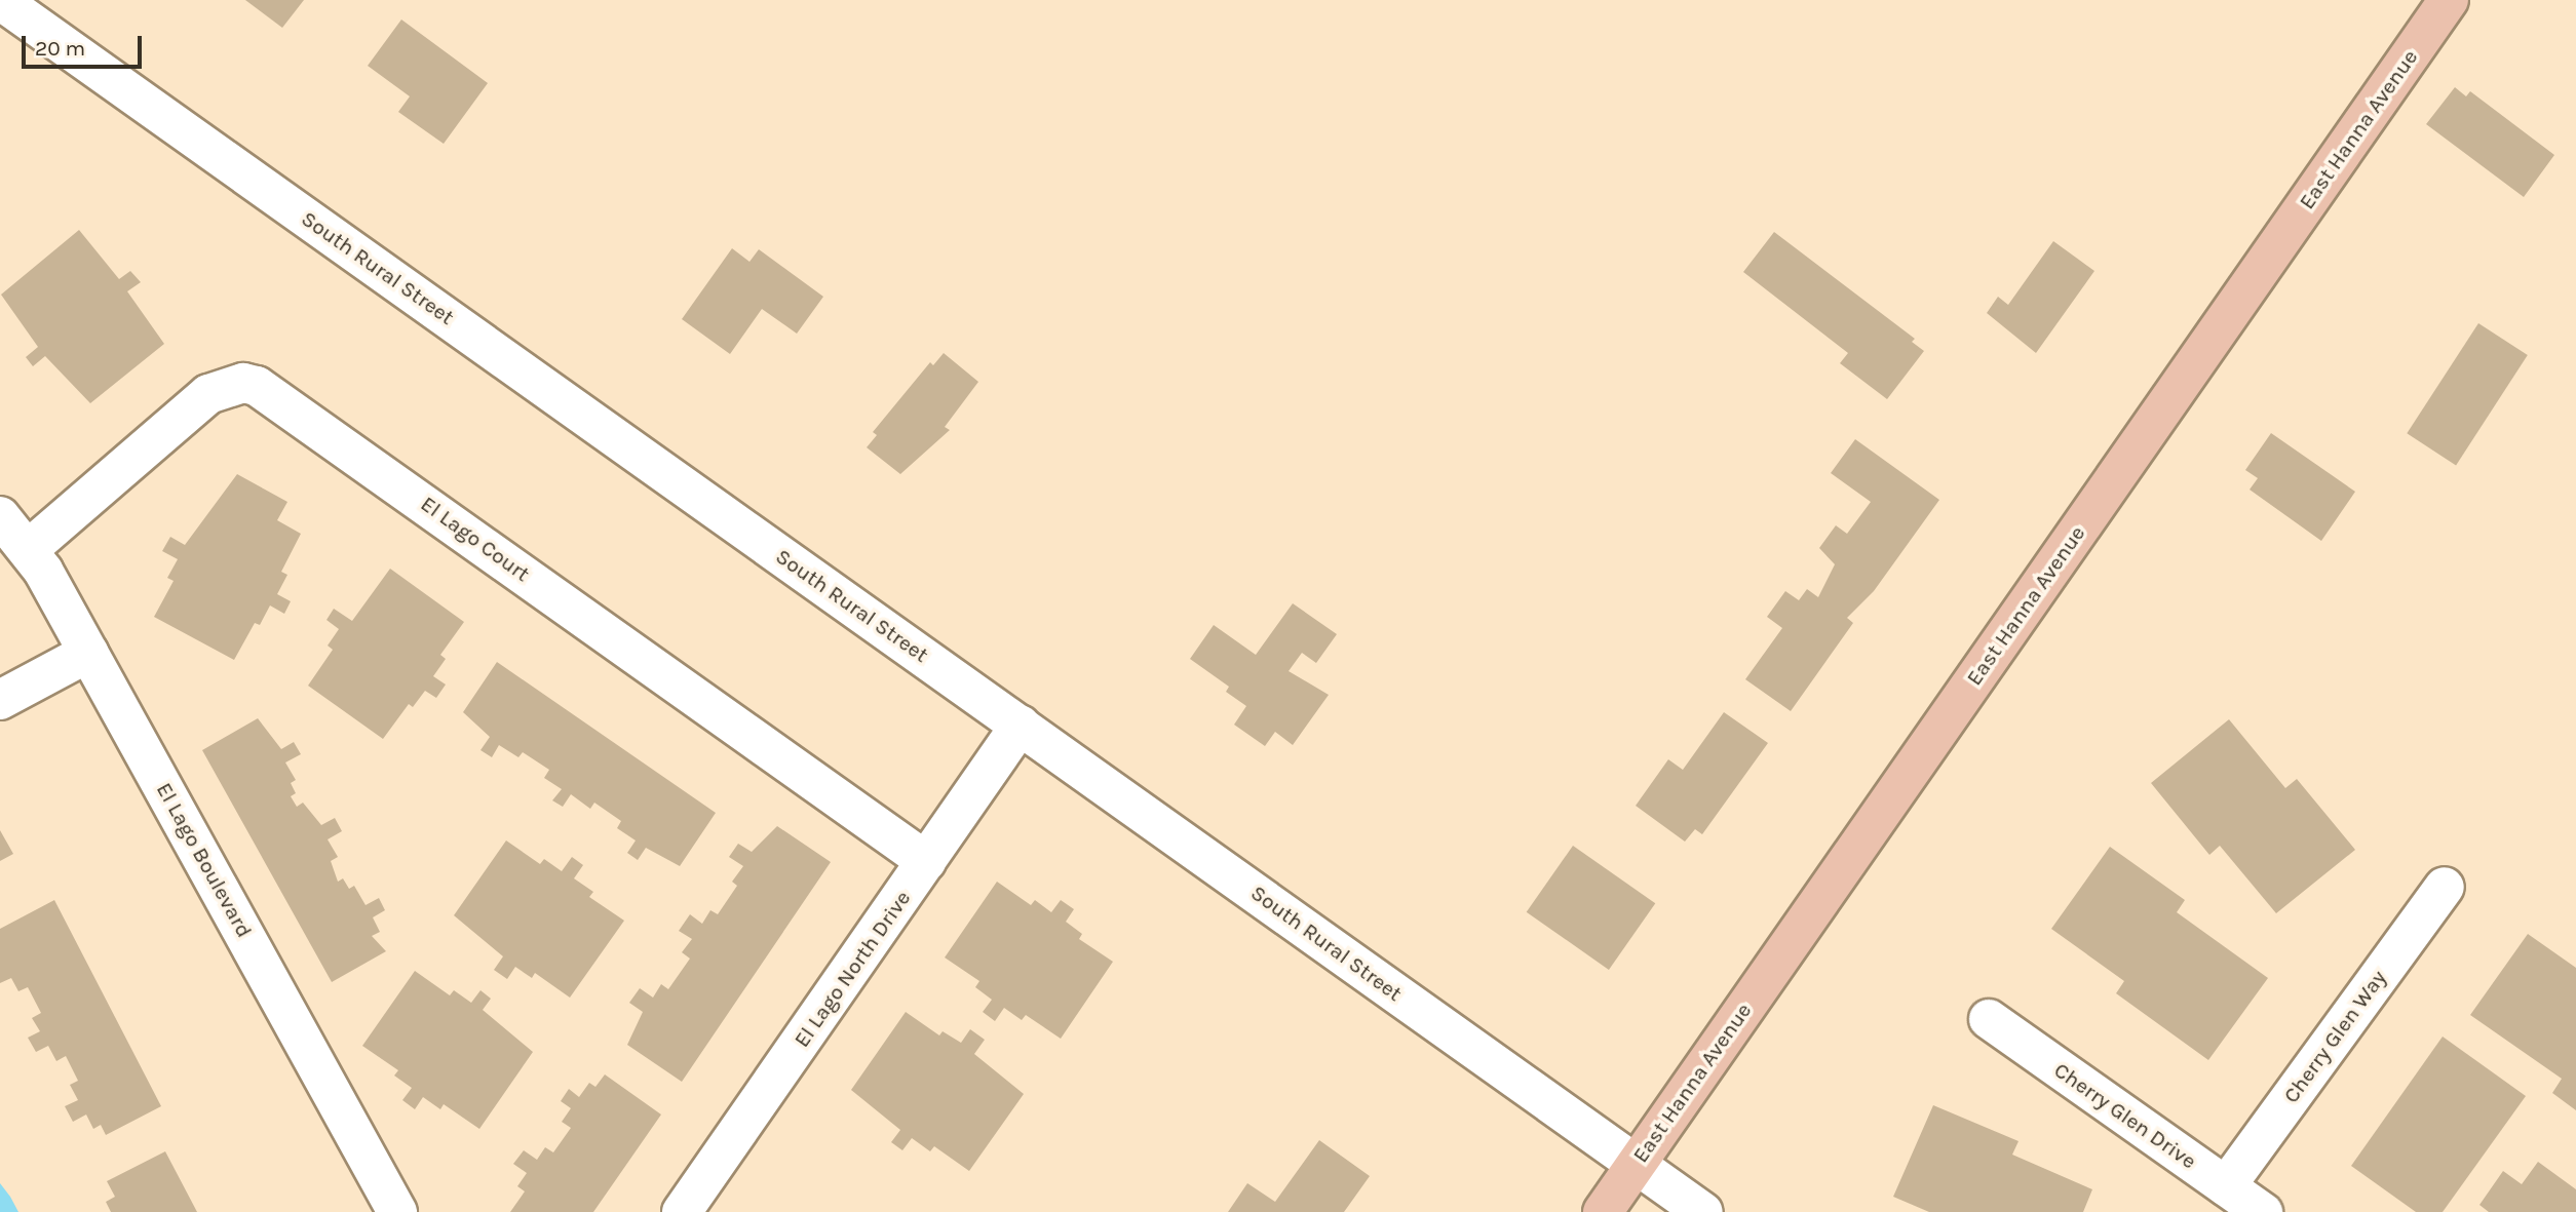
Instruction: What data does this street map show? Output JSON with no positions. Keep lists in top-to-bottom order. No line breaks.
{"streets":{"main road":["East Hanna Avenue"],"street":["South Rural Street","El Lago Court","El Lago Boulevard","El Lago North Drive","Cherry Glen Way","Cherry Glen Drive"]},"crossings":[["East Hanna Avenue","South Rural Street"],["South Rural Street","El Lago North Drive"],["El Lago Court","El Lago Boulevard"],["El Lago Court","El Lago North Drive"],["Cherry Glen Way","Cherry Glen Drive"]],"scale_bar":"20 m"}
